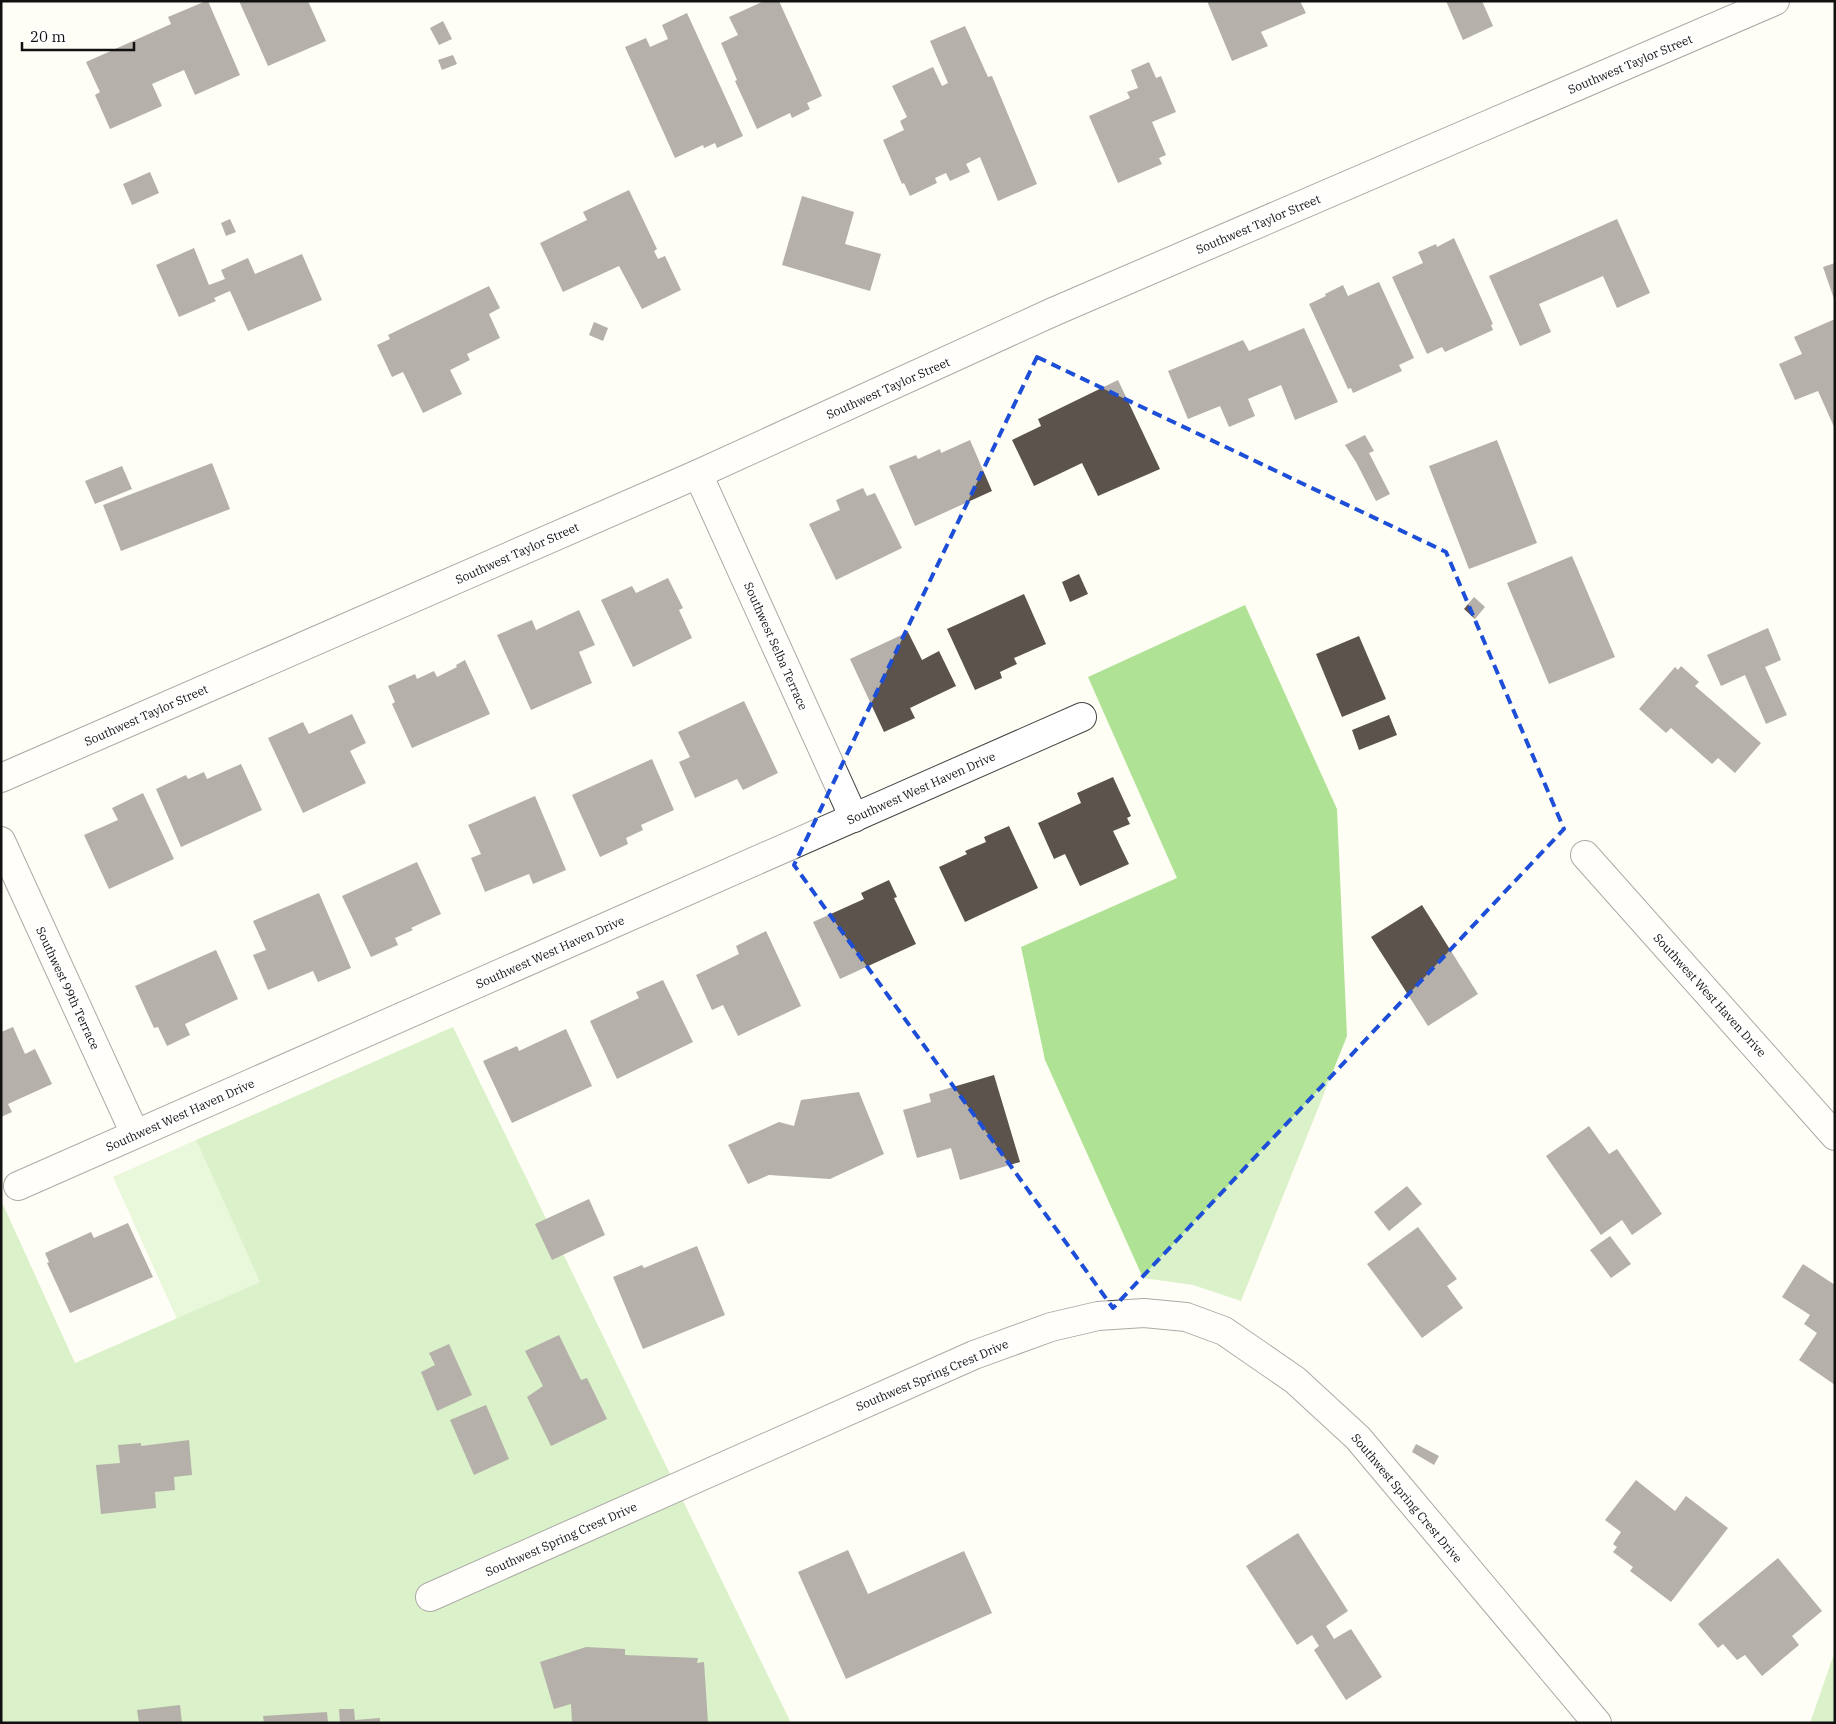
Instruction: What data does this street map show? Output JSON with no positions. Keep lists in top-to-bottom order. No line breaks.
{"streets":{"street":["Southwest Taylor Street","Southwest Selba Terrace","Southwest West Haven Drive","Southwest 99th Terrace","Southwest Spring Crest Drive"]},"crossings":[["Southwest Taylor Street","Southwest Selba Terrace"],["Southwest Selba Terrace","Southwest West Haven Drive"],["Southwest West Haven Drive","Southwest 99th Terrace"]],"scale_bar":"20 m"}
